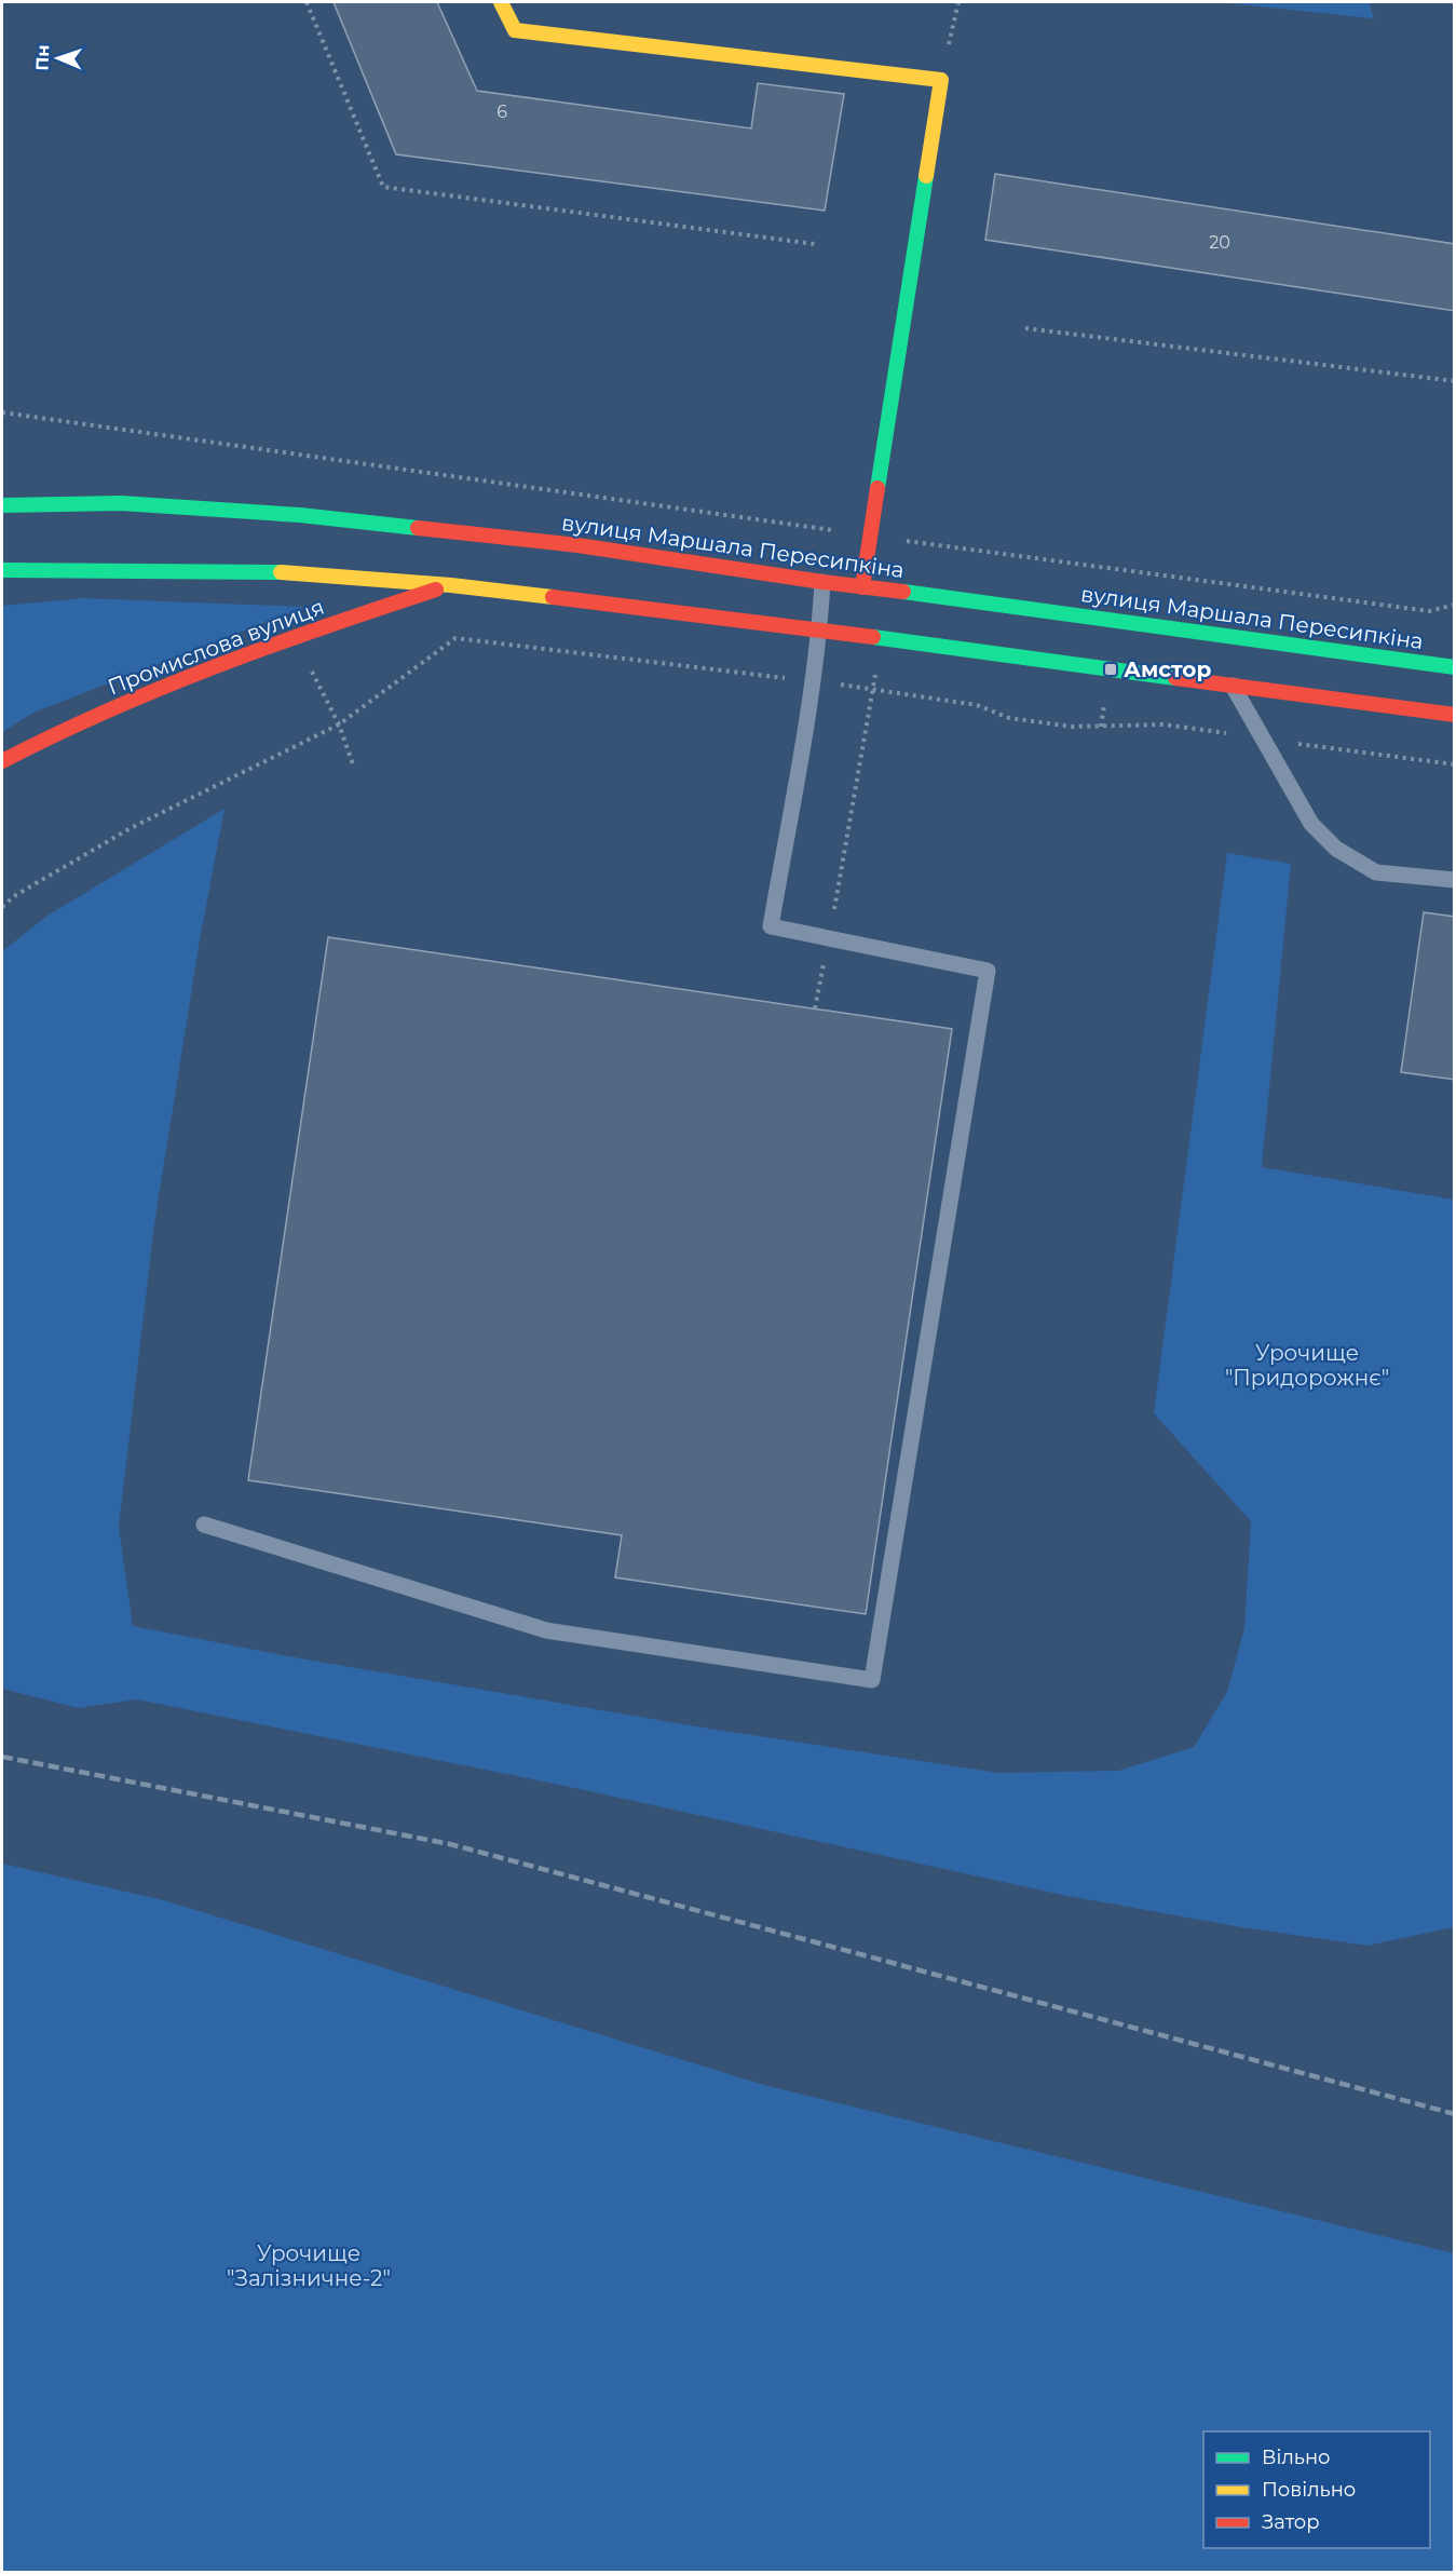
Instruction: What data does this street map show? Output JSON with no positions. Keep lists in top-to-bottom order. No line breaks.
{"streets":{"main road":["вулиця Маршала Пересипкіна","Промислова вулиця"]},"parks":["Урочище \"Придорожнє\"","Урочище \"Залізничне-2\""],"places":{"transit":["Амстор"]},"house_numbers":["6","20"],"legend":["Вільно","Повільно","Затор"],"north":"left"}
